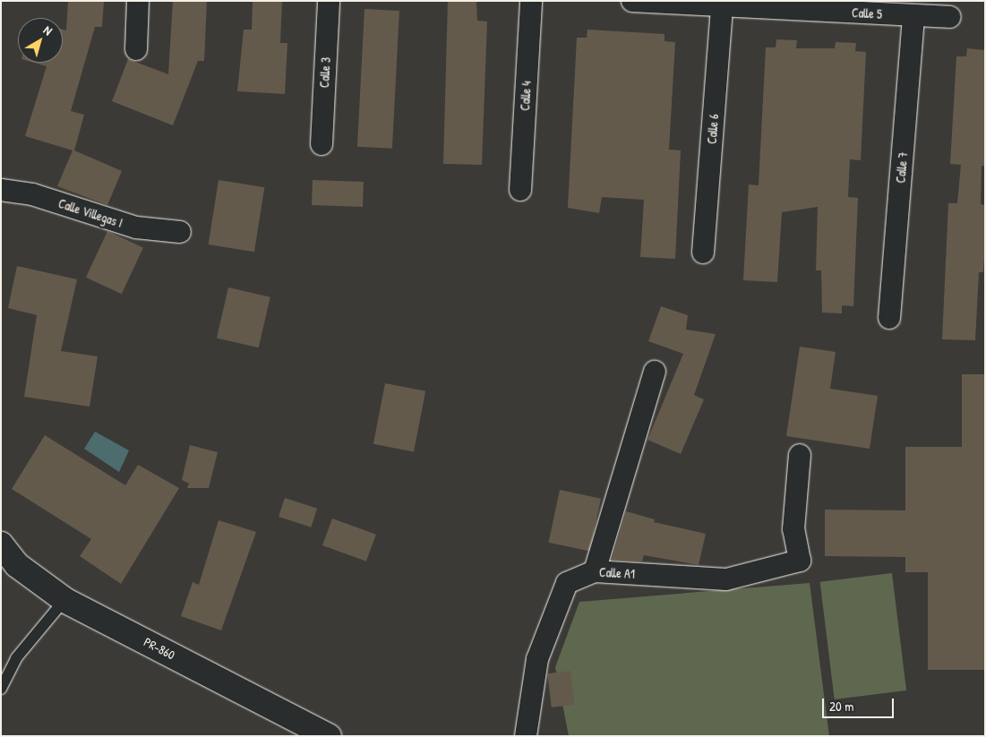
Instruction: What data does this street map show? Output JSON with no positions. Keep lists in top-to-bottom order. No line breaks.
{"streets":{"street":["Calle 5","Calle 3","Calle 4","Calle 6","Calle 7","Calle Villegas I","Calle A1","PR-860"]},"crossings":[["Calle 5","Calle 6"],["Calle 5","Calle 7"]],"scale_bar":"20 m","north":"top right"}
